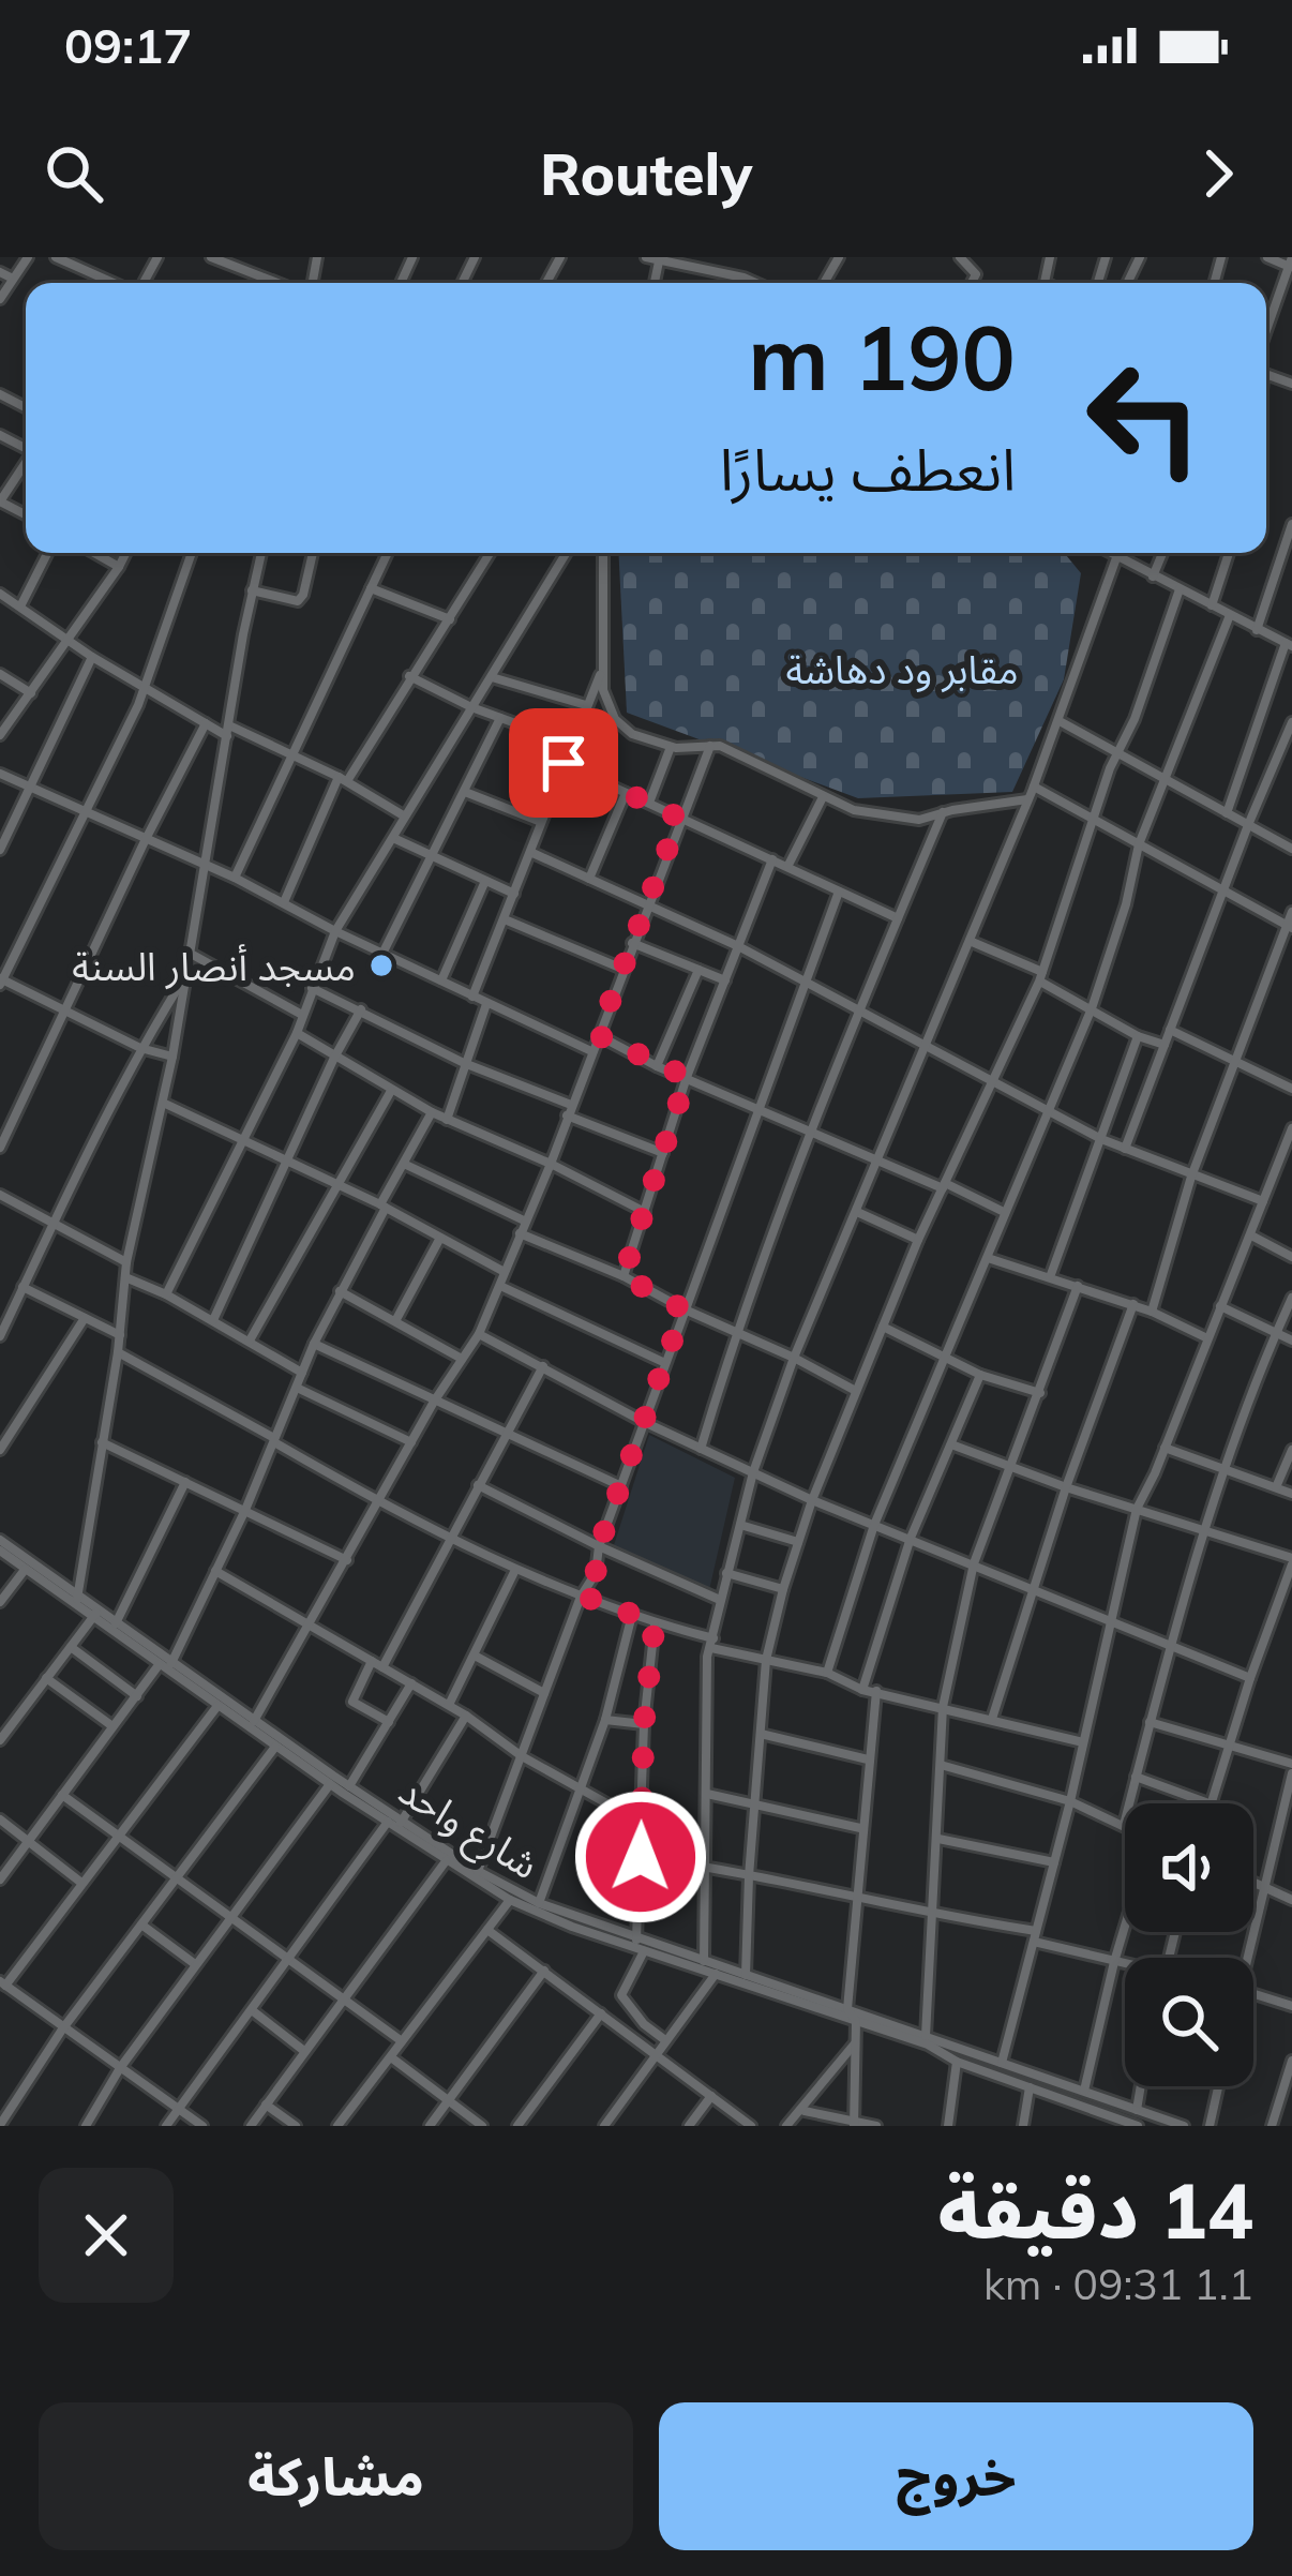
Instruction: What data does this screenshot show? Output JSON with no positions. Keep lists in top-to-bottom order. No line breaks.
{"streets":{"street":["شارع واحد"]},"parks":["مقابر ود دهاشة"],"places":["مسجد أنصار السنة"],"page":{"status":"09:17","header":"Routely","turn":["190 m","انعطف يسارًا"],"heading":["14 دقيقة","1.1 km · 09:31"],"buttons":["خروج","مشاركة"]}}
